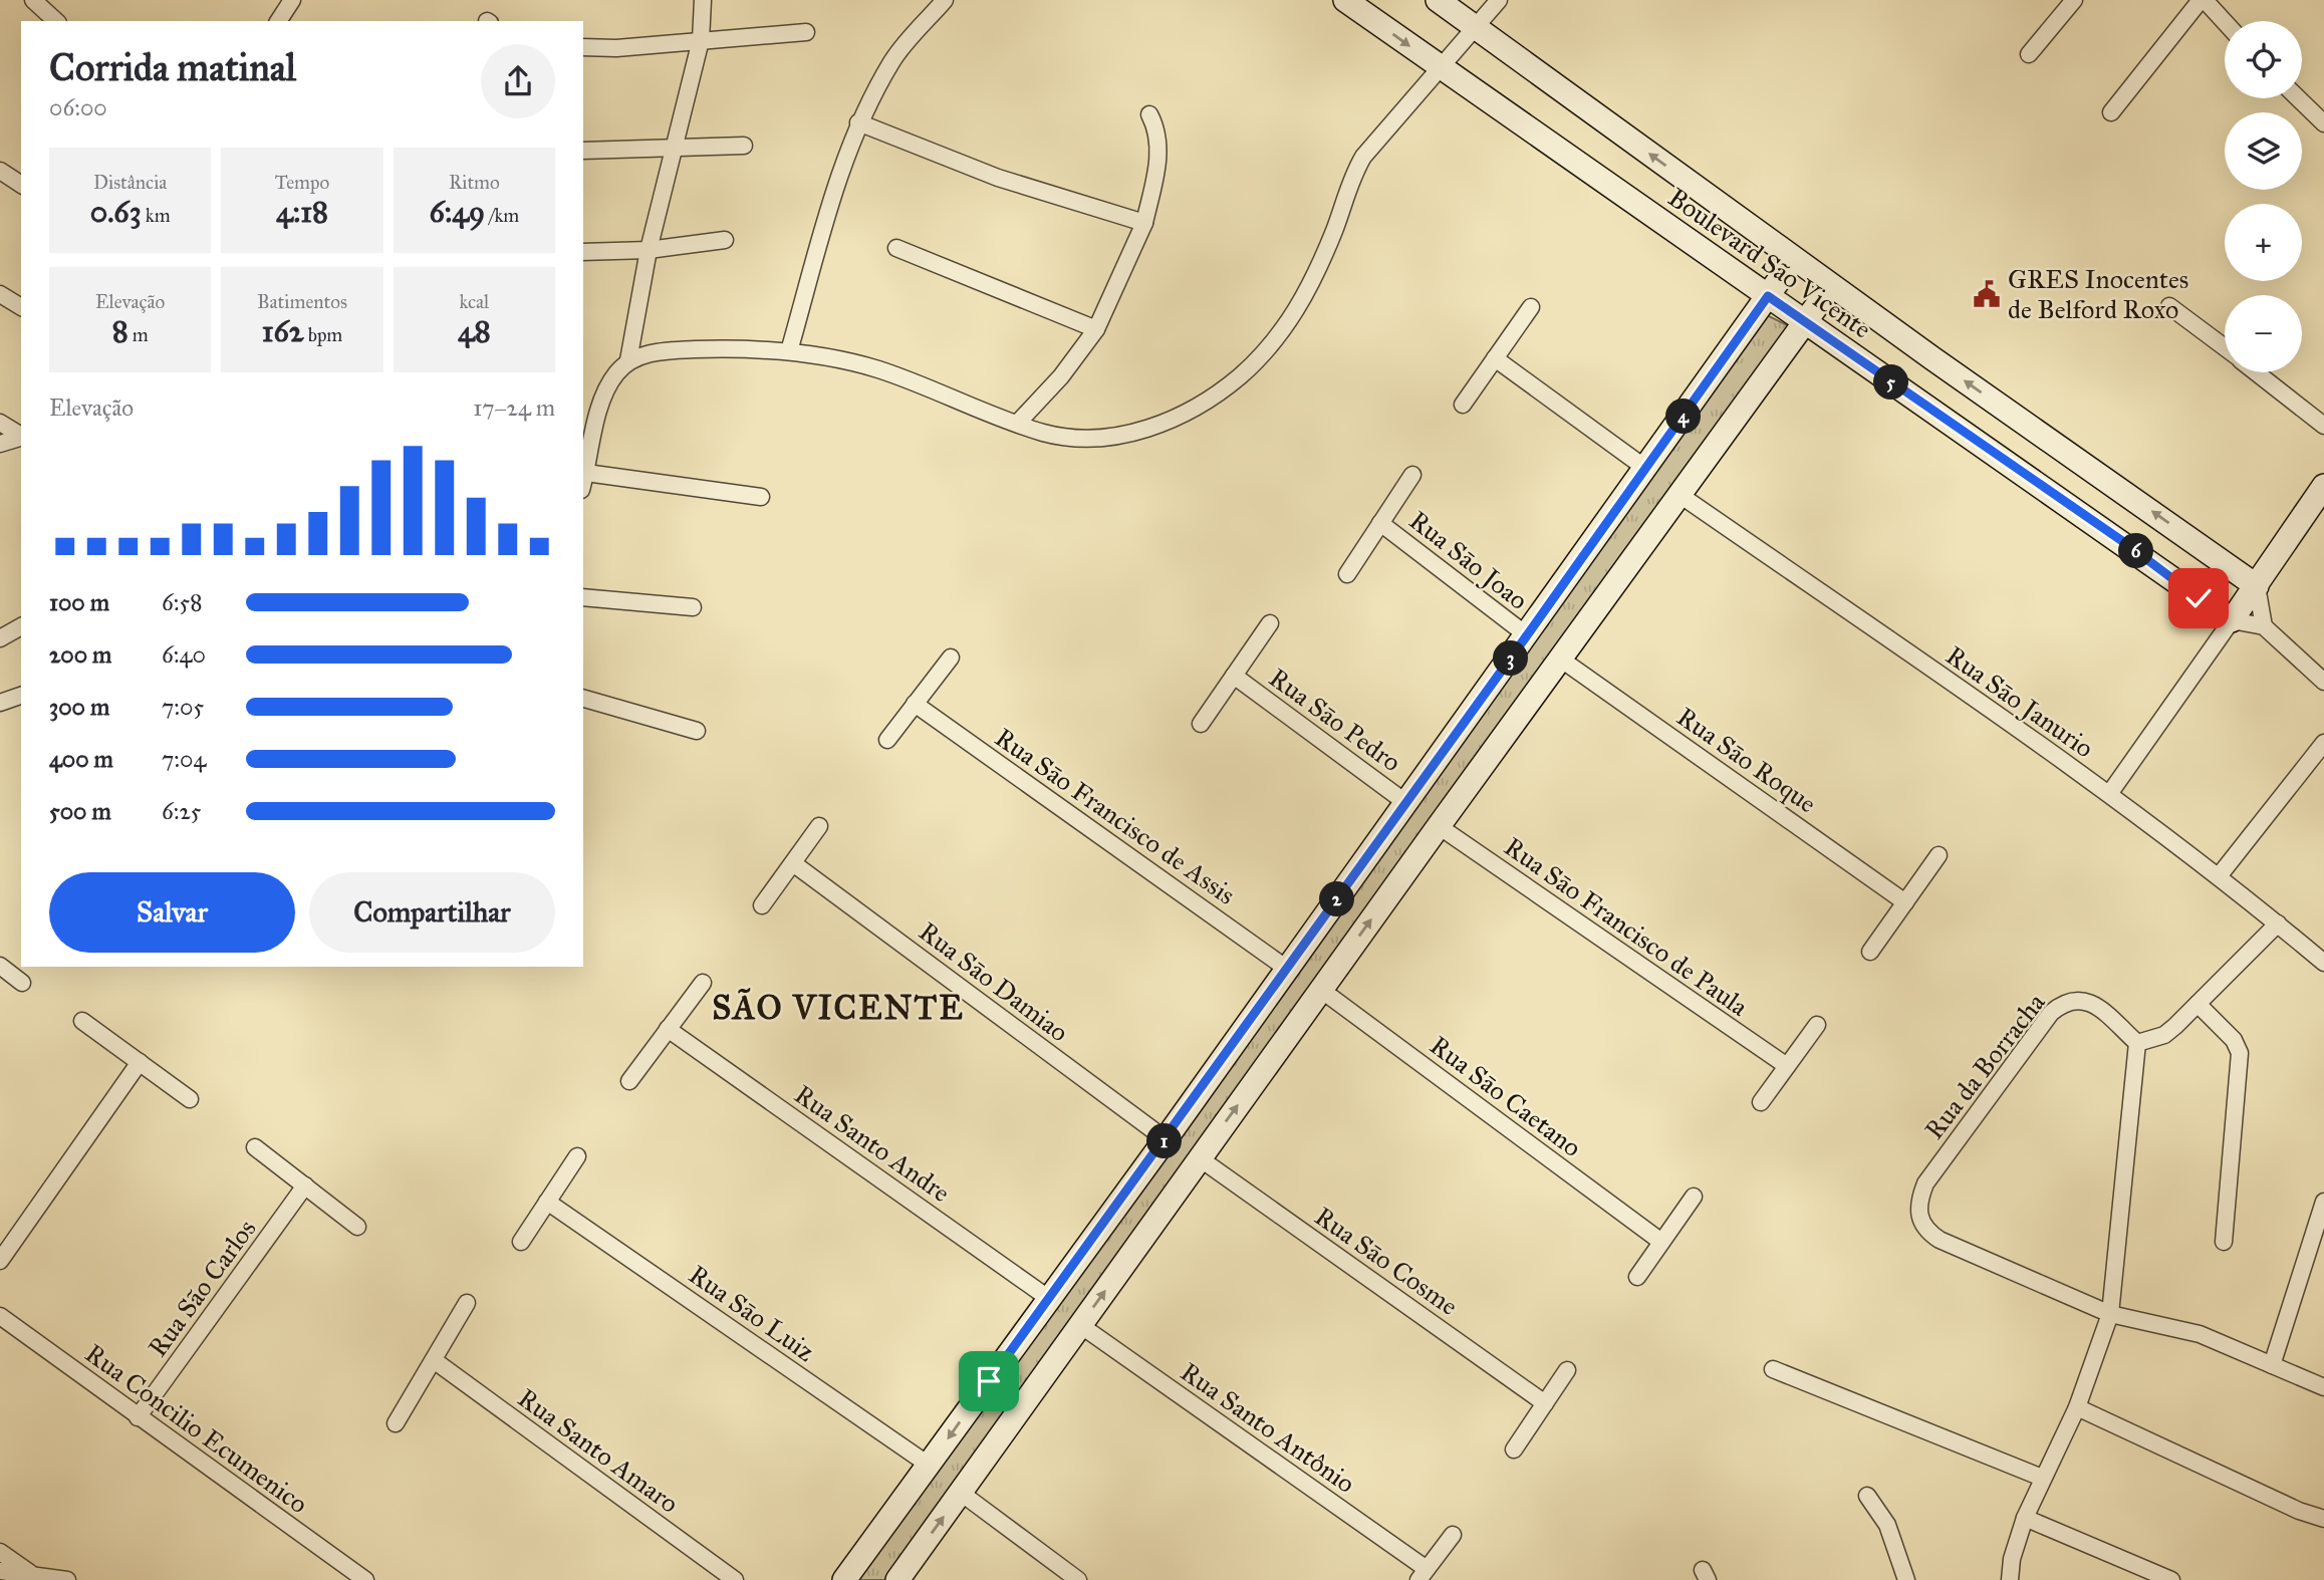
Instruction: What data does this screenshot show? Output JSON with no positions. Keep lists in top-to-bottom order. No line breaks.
{"streets":{"street":["Boulevard São Vicente","Rua Sāo Joao","Rua Sāo Janurio","Rua Sāo Pedro","Rua Sāo Roque","Rua Sāo Francisco de Assis","Rua Sāo Francisco de Paula","Rua Sāo Damiao","Rua da Borracha","Rua Sāo Caetano","Rua Santo Andre","Rua Sāo Cosme","Rua São Carlos","Rua Sāo Luiz","Rua Santo Antônio","Rua Concilio Ecumenico","Rua Santo Amaro"]},"crossings":[["Rua São Carlos","Rua Concilio Ecumenico"]],"districts":["SÃO VICENTE"],"places":{"public building":["GRES Inocentes de Belford Roxo"]},"page":{"map_buttons":["+","−"],"heading":["Corrida matinal","06:00"],"stats":[["Distância","0.63 km"],["Tempo","4:18"],["Ritmo","6:49 /km"],["Elevação","8 m"],["Batimentos","162 bpm"],["kcal","48"]],"pins":["5","4","6","3","2","1"],"chart":["Elevação","17–24 m"],"list":[{"name":"100 m","note":"6:58"},{"name":"200 m","note":"6:40"},{"name":"300 m","note":"7:05"},{"name":"400 m","note":"7:04"},{"name":"500 m","note":"6:25"}],"buttons":["Salvar","Compartilhar"]}}
